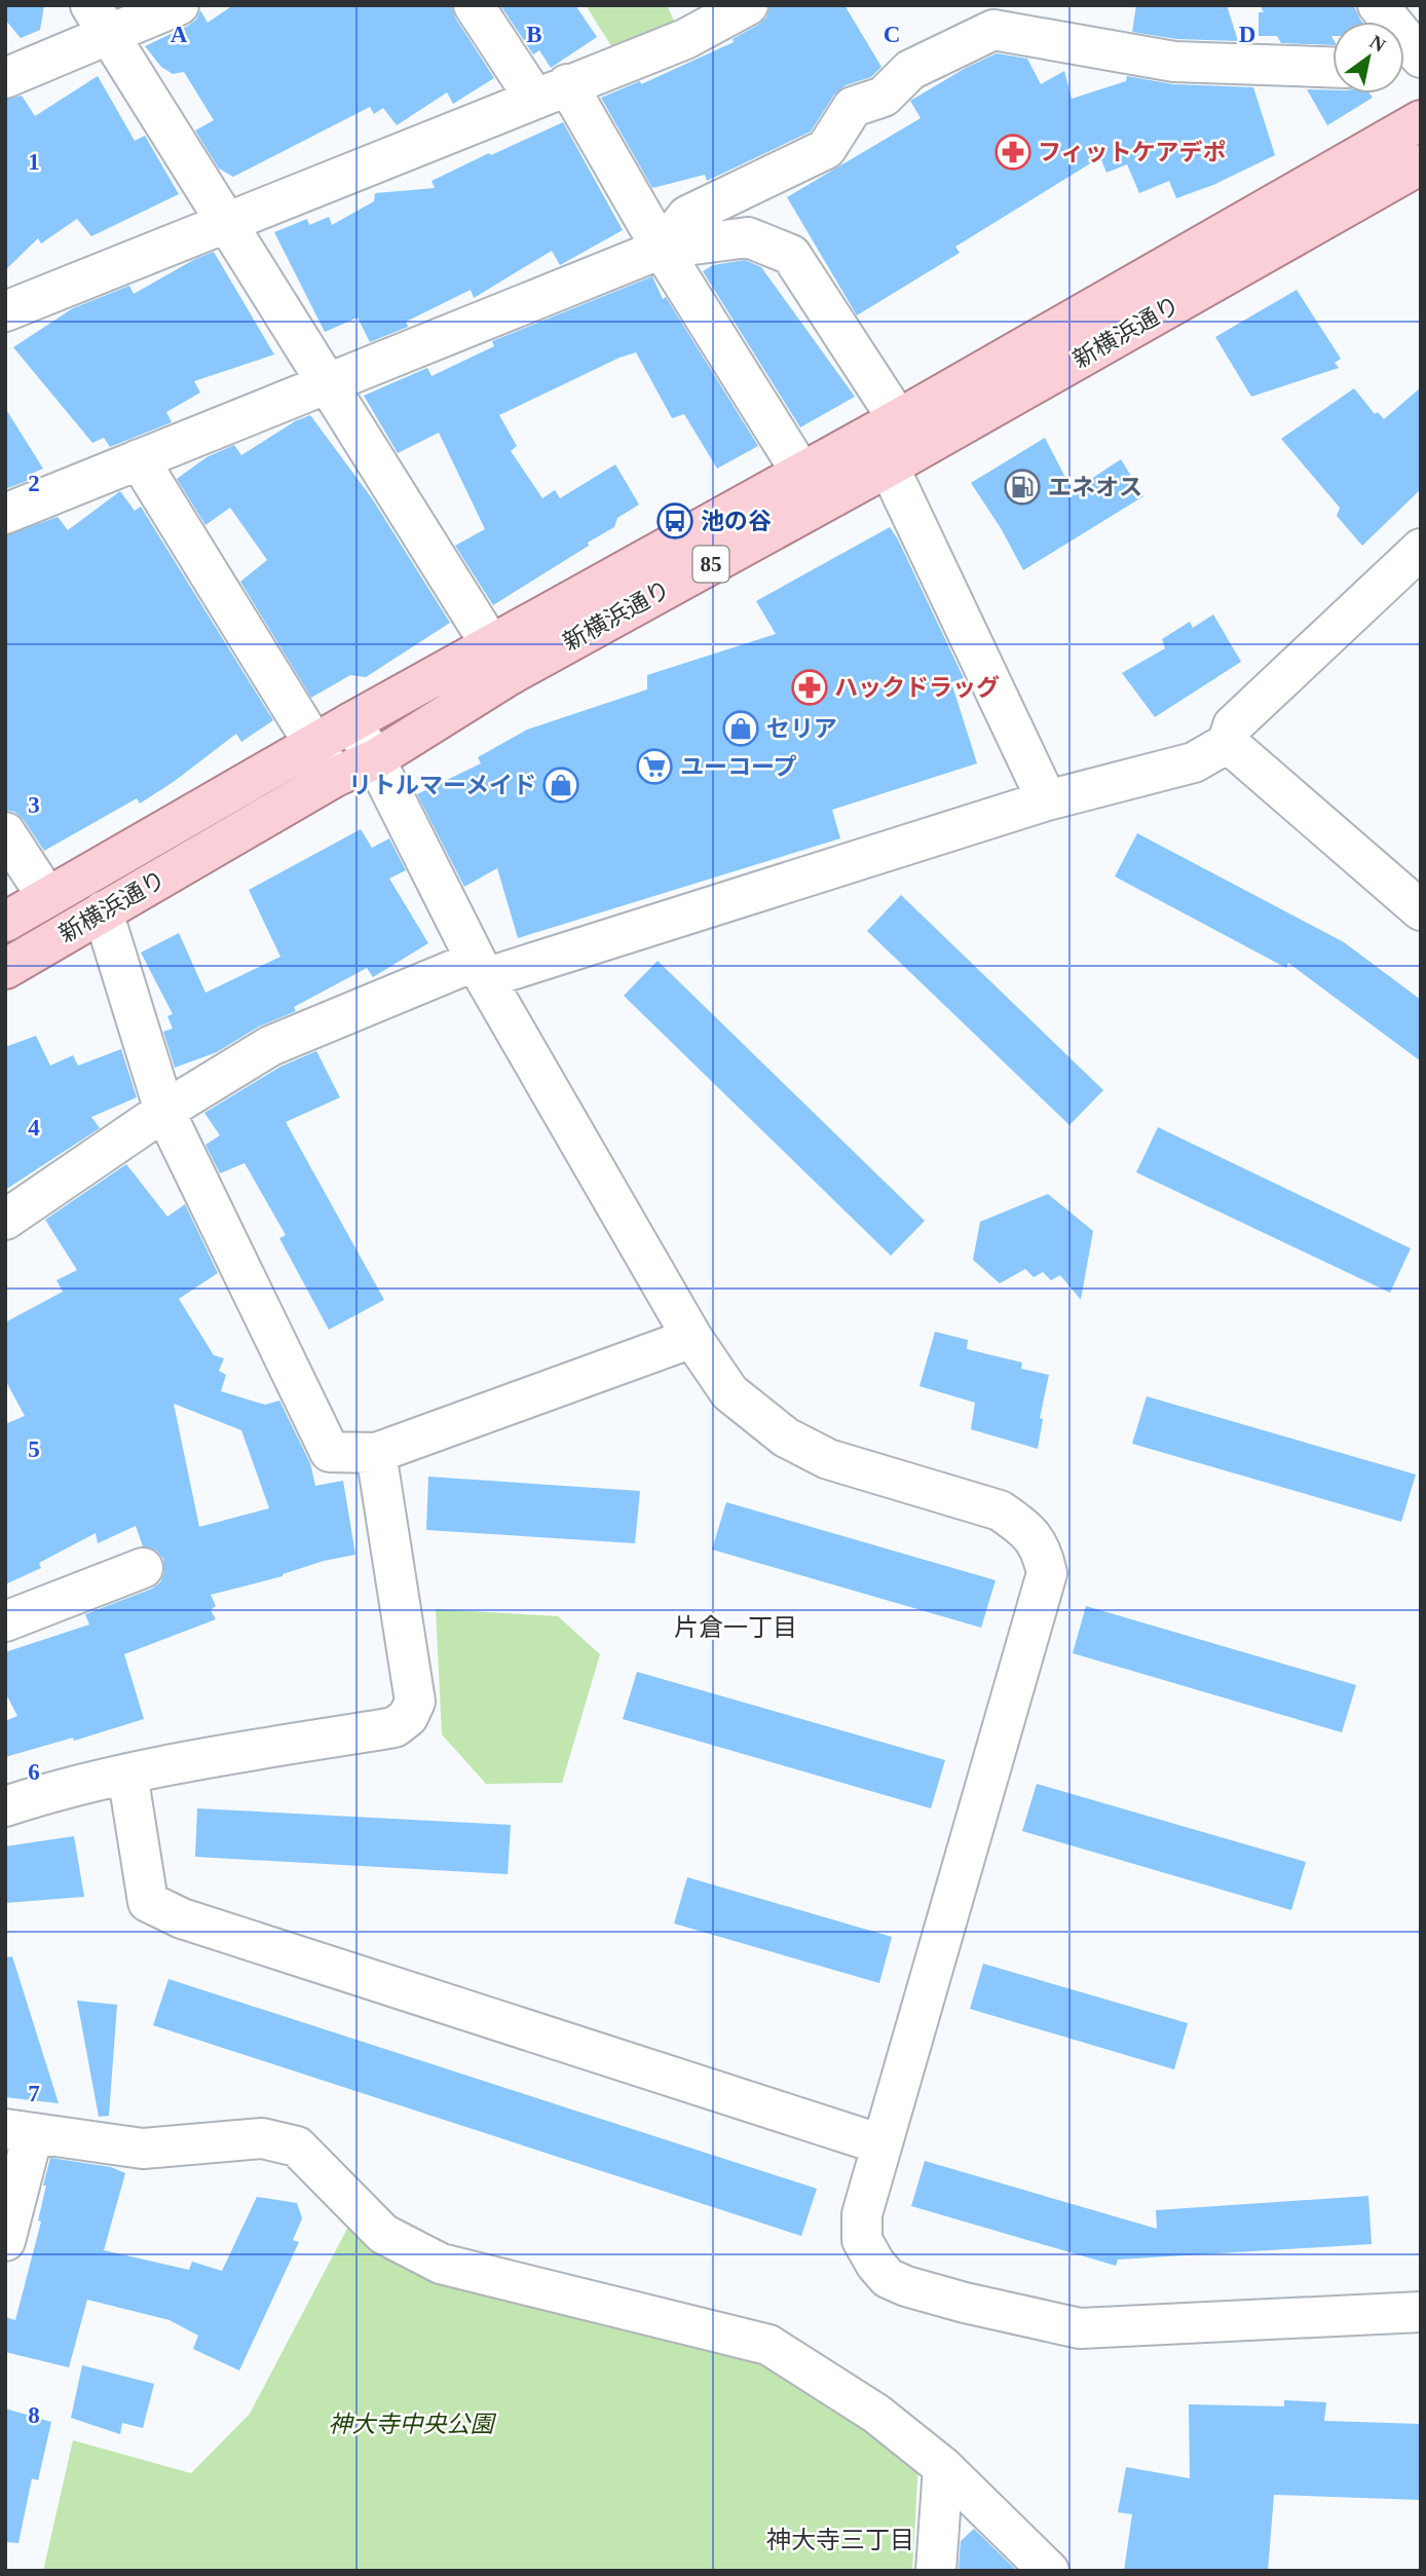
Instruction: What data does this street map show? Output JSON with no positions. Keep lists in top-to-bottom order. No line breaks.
{"streets":{"main road":["新横浜通り","85"]},"districts":["片倉一丁目","神大寺三丁目"],"parks":["神大寺中央公園"],"places":{"pharmacy":["フィットケアデポ","ハックドラッグ"],"fuel station":["エネオス"],"bus stop":["池の谷"],"shop":["セリア","リトルマーメイド"],"supermarket":["ユーコープ"]},"north":"top right","grid":{"columns":["A","B","C","D"],"rows":["1","2","3","4","5","6","7","8"]}}
